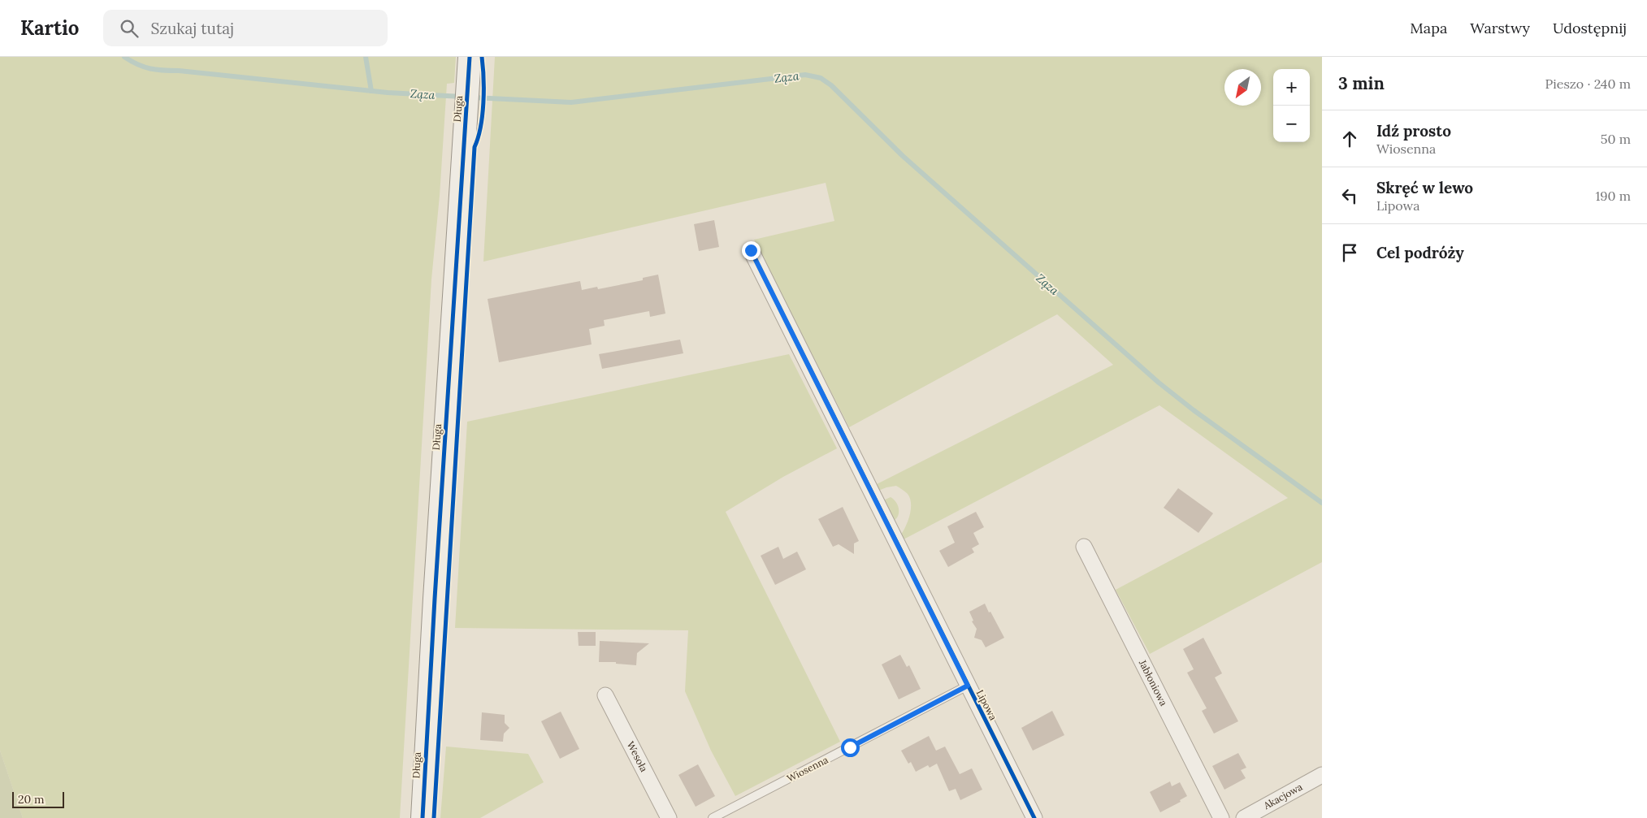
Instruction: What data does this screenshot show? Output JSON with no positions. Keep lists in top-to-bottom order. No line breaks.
{"streets":{"street":["Długa","Jabłoniowa","Lipowa","Wesoła","Akacjowa"],"lane":["Wiosenna"]},"crossings":[["Lipowa","Wiosenna"]],"water":["Ząza"],"scale_bar":"20 m","north":"bottom left","page":{"header":"Kartio","search":"Szukaj tutaj","nav":["Mapa","Warstwy","Udostępnij"],"heading":["3 min","Pieszo · 240 m"],"map_buttons":["+","−"],"list":[["Idź prosto","Wiosenna","50 m"],["Skręć w lewo","Lipowa","190 m"],"Cel podróży"],"scale":"20 m"}}
